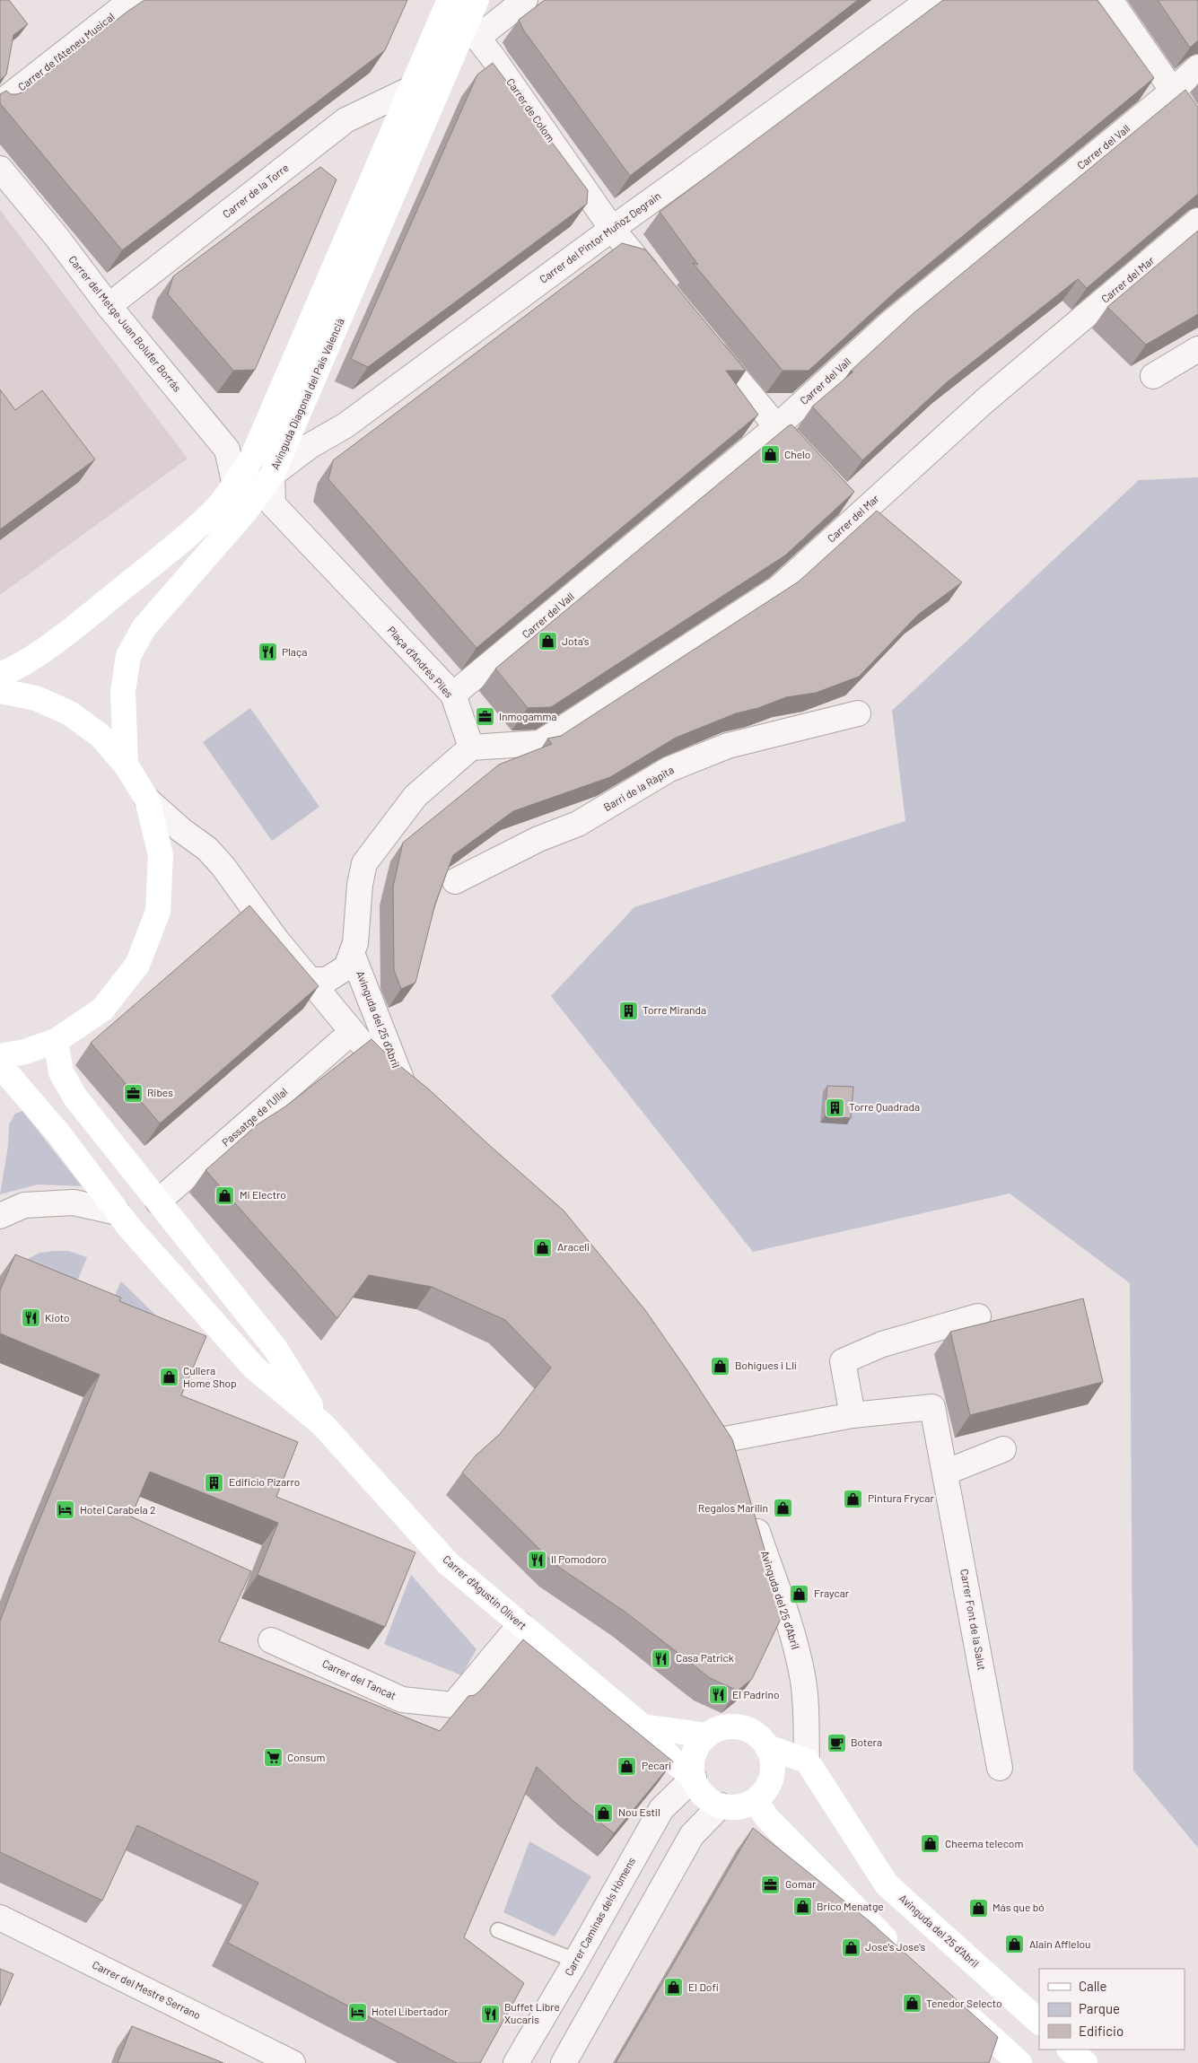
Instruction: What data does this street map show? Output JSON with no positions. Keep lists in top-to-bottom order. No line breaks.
{"streets":{"street":["Carrer de l'Ateneu Musical","Carrer de Colom","Carrer del Vall","Carrer de la Torre","Carrer del Pintor Muñoz Degrain","Carrer del Mar","Carrer del Metge Juan Bolufer Borrás","Avinguda Diagonal del País Valencià","Plaça d'Andrés Piles","Barri de la Ràpita","Avinguda del 25 d'Abril","Passatge de l'Ullal","Carrer d'Agustin Olivert","Carrer Font de la Salut","Carrer del Tancat","Carrer Caminas dels Hòmens","Carrer del Mestre Serrano"]},"crossings":[["Carrer de Colom","Carrer del Pintor Muñoz Degrain"],["Carrer de Colom","Avinguda Diagonal del País Valencià"],["Carrer del Vall","Plaça d'Andrés Piles"],["Carrer de la Torre","Carrer del Metge Juan Bolufer Borrás"],["Carrer del Pintor Muñoz Degrain","Avinguda Diagonal del País Valencià"],["Carrer del Pintor Muñoz Degrain","Plaça d'Andrés Piles"],["Carrer del Mar","Plaça d'Andrés Piles"],["Avinguda Diagonal del País Valencià","Plaça d'Andrés Piles"],["Avinguda del 25 d'Abril","Passatge de l'Ullal"],["Carrer d'Agustin Olivert","Carrer del Tancat"],["Carrer d'Agustin Olivert","Carrer Caminas dels Hòmens"]],"places":{"shop":["Chelo","Jota's","Mi Electro","Araceli","Bohigues i Llí","Cullera Home Shop","Pintura Frycar","Regalos Marilin","Fraycar","Pecari","Nou Estil","Cheema telecom","Brico Menatge","Más que bó","Alain Afflelou","Jose's Jose's","El Dofi","Tenedor Selecto"],"restaurant":["Plaça","Kioto","Il Pomodoro","Casa Patrick","El Padrino","Buffet Libre Xucaris"],"office":["Inmogamma","Ribes","Gomar"],"building":["Torre Miranda","Torre Quadrada","Edificio Pizarro"],"hotel":["Hotel Carabela 2","Hotel Libertador"],"cafe":["Botera"],"supermarket":["Consum"]},"legend":["Calle","Parque","Edificio"]}
